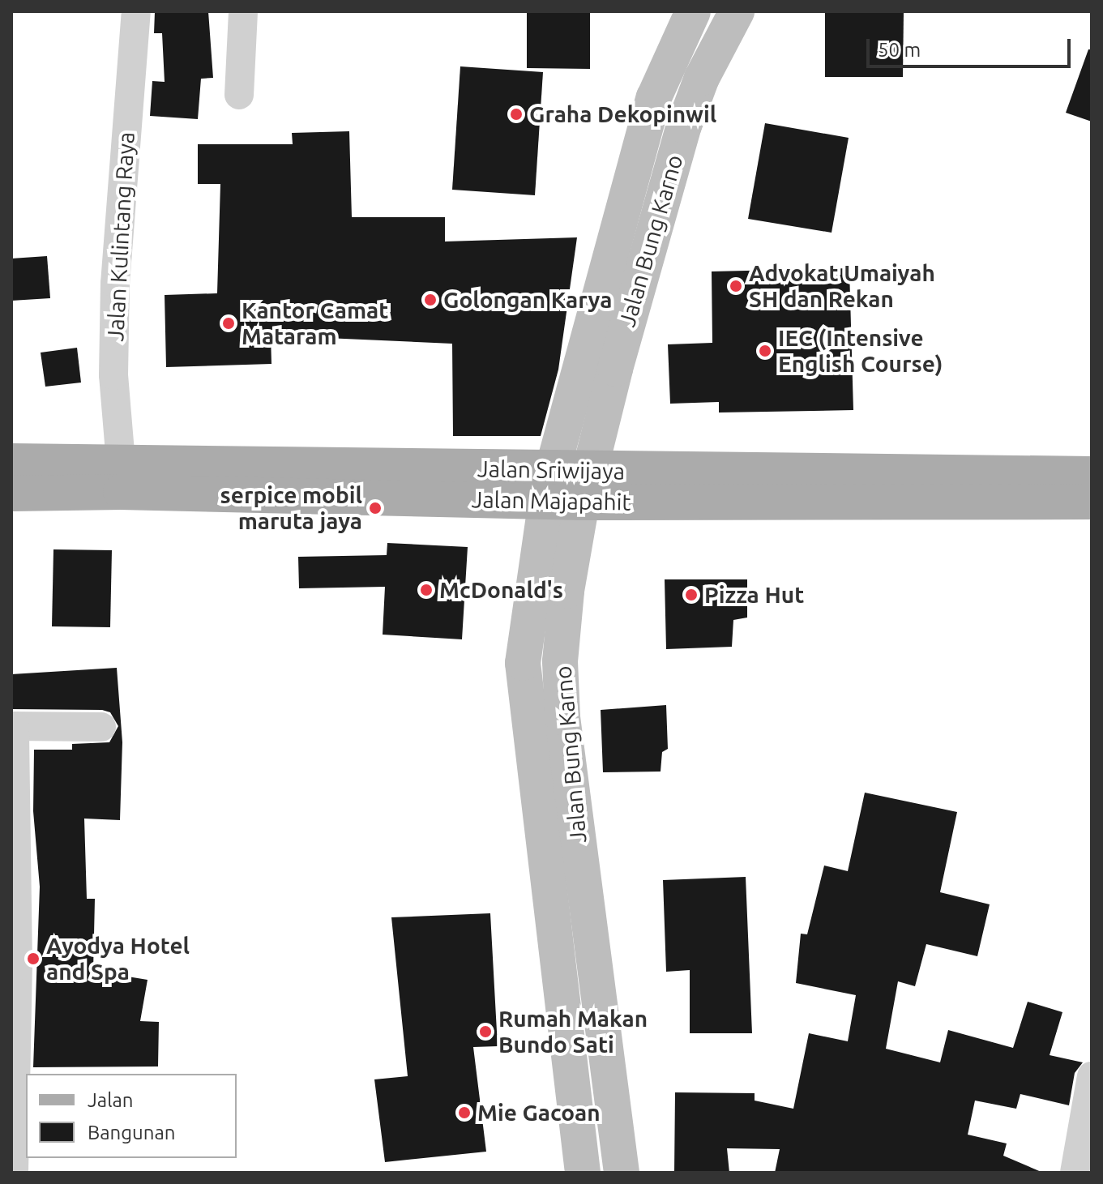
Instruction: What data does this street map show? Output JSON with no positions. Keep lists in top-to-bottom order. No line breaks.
{"streets":{"main road":["Jalan Bung Karno","Jalan Sriwijaya","Jalan Majapahit"],"street":["Jalan Kulintang Raya"]},"crossings":[["Jalan Kulintang Raya","Jalan Sriwijaya"],["Jalan Bung Karno","Jalan Sriwijaya"],["Jalan Bung Karno","Jalan Majapahit"],["Jalan Sriwijaya","Jalan Majapahit"]],"places":["Graha Dekopinwil","Advokat Umaiyah SH dan Rekan","Golongan Karya","Kantor Camat Mataram","IEC (Intensive English Course)","serpice mobil maruta jaya","McDonald's","Pizza Hut","Ayodya Hotel and Spa","Rumah Makan Bundo Sati","Mie Gacoan"],"legend":["Jalan","Bangunan"],"scale_bar":"50 m"}
